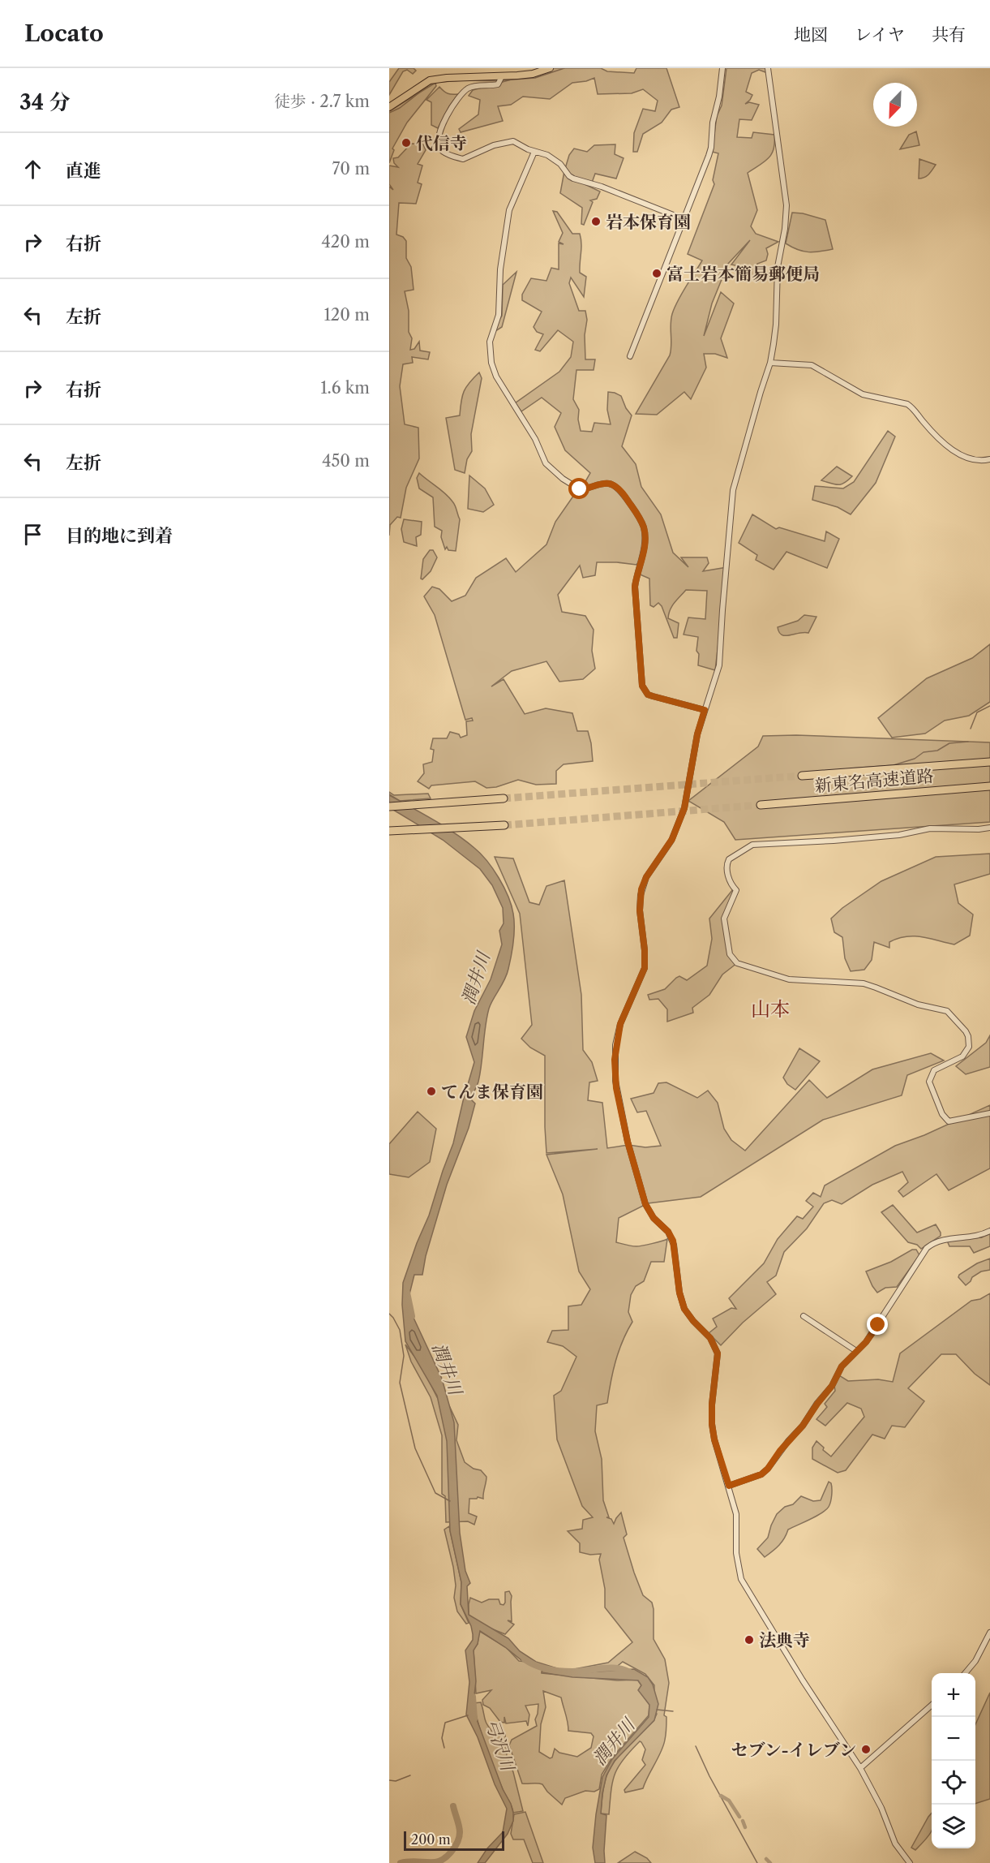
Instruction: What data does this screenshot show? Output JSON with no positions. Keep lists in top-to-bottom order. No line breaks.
{"streets":{"highway":["新東名高速道路"]},"districts":["山本"],"water":["潤井川","弓沢川"],"places":["代信寺","岩本保育園","富士岩本簡易郵便局","てんま保育園","法典寺","セブン-イレブン"],"scale_bar":"200 m","north":"bottom left","page":{"header":"Locato","nav":["地図","レイヤ","共有"],"heading":["34 分","徒歩 · 2.7 km"],"list":[["直進","70 m"],["右折","420 m"],["左折","120 m"],["右折","1.6 km"],["左折","450 m"],"目的地に到着"],"map_buttons":["+","−"],"scale":"200 m"}}
